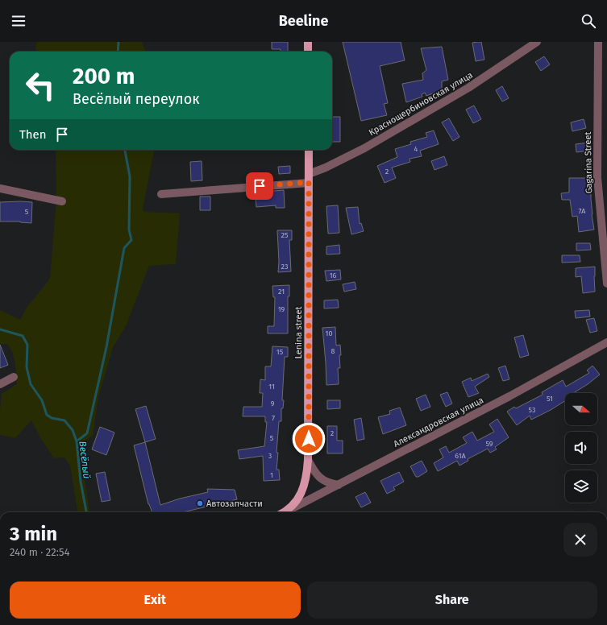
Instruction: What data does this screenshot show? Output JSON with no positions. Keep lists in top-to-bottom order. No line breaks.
{"streets":{"main road":["Lenina street"],"street":["Краснощербиновская улица","Gagarina Street","Александровская улица"]},"crossings":[["Краснощербиновская улица","Lenina street"]],"water":["Весёлый"],"places":["Автозапчасти"],"house_numbers":["4","2","7А","5","25","23","16","21","19","10","8","15","11","51","9","53","7","2","5","59","3","61А","1"],"north":"right","page":{"header":"Beeline","turn":["200 m","Весёлый переулок"],"then":"Then","heading":["3 min","240 m · 22:54"],"buttons":["Exit","Share"]}}
